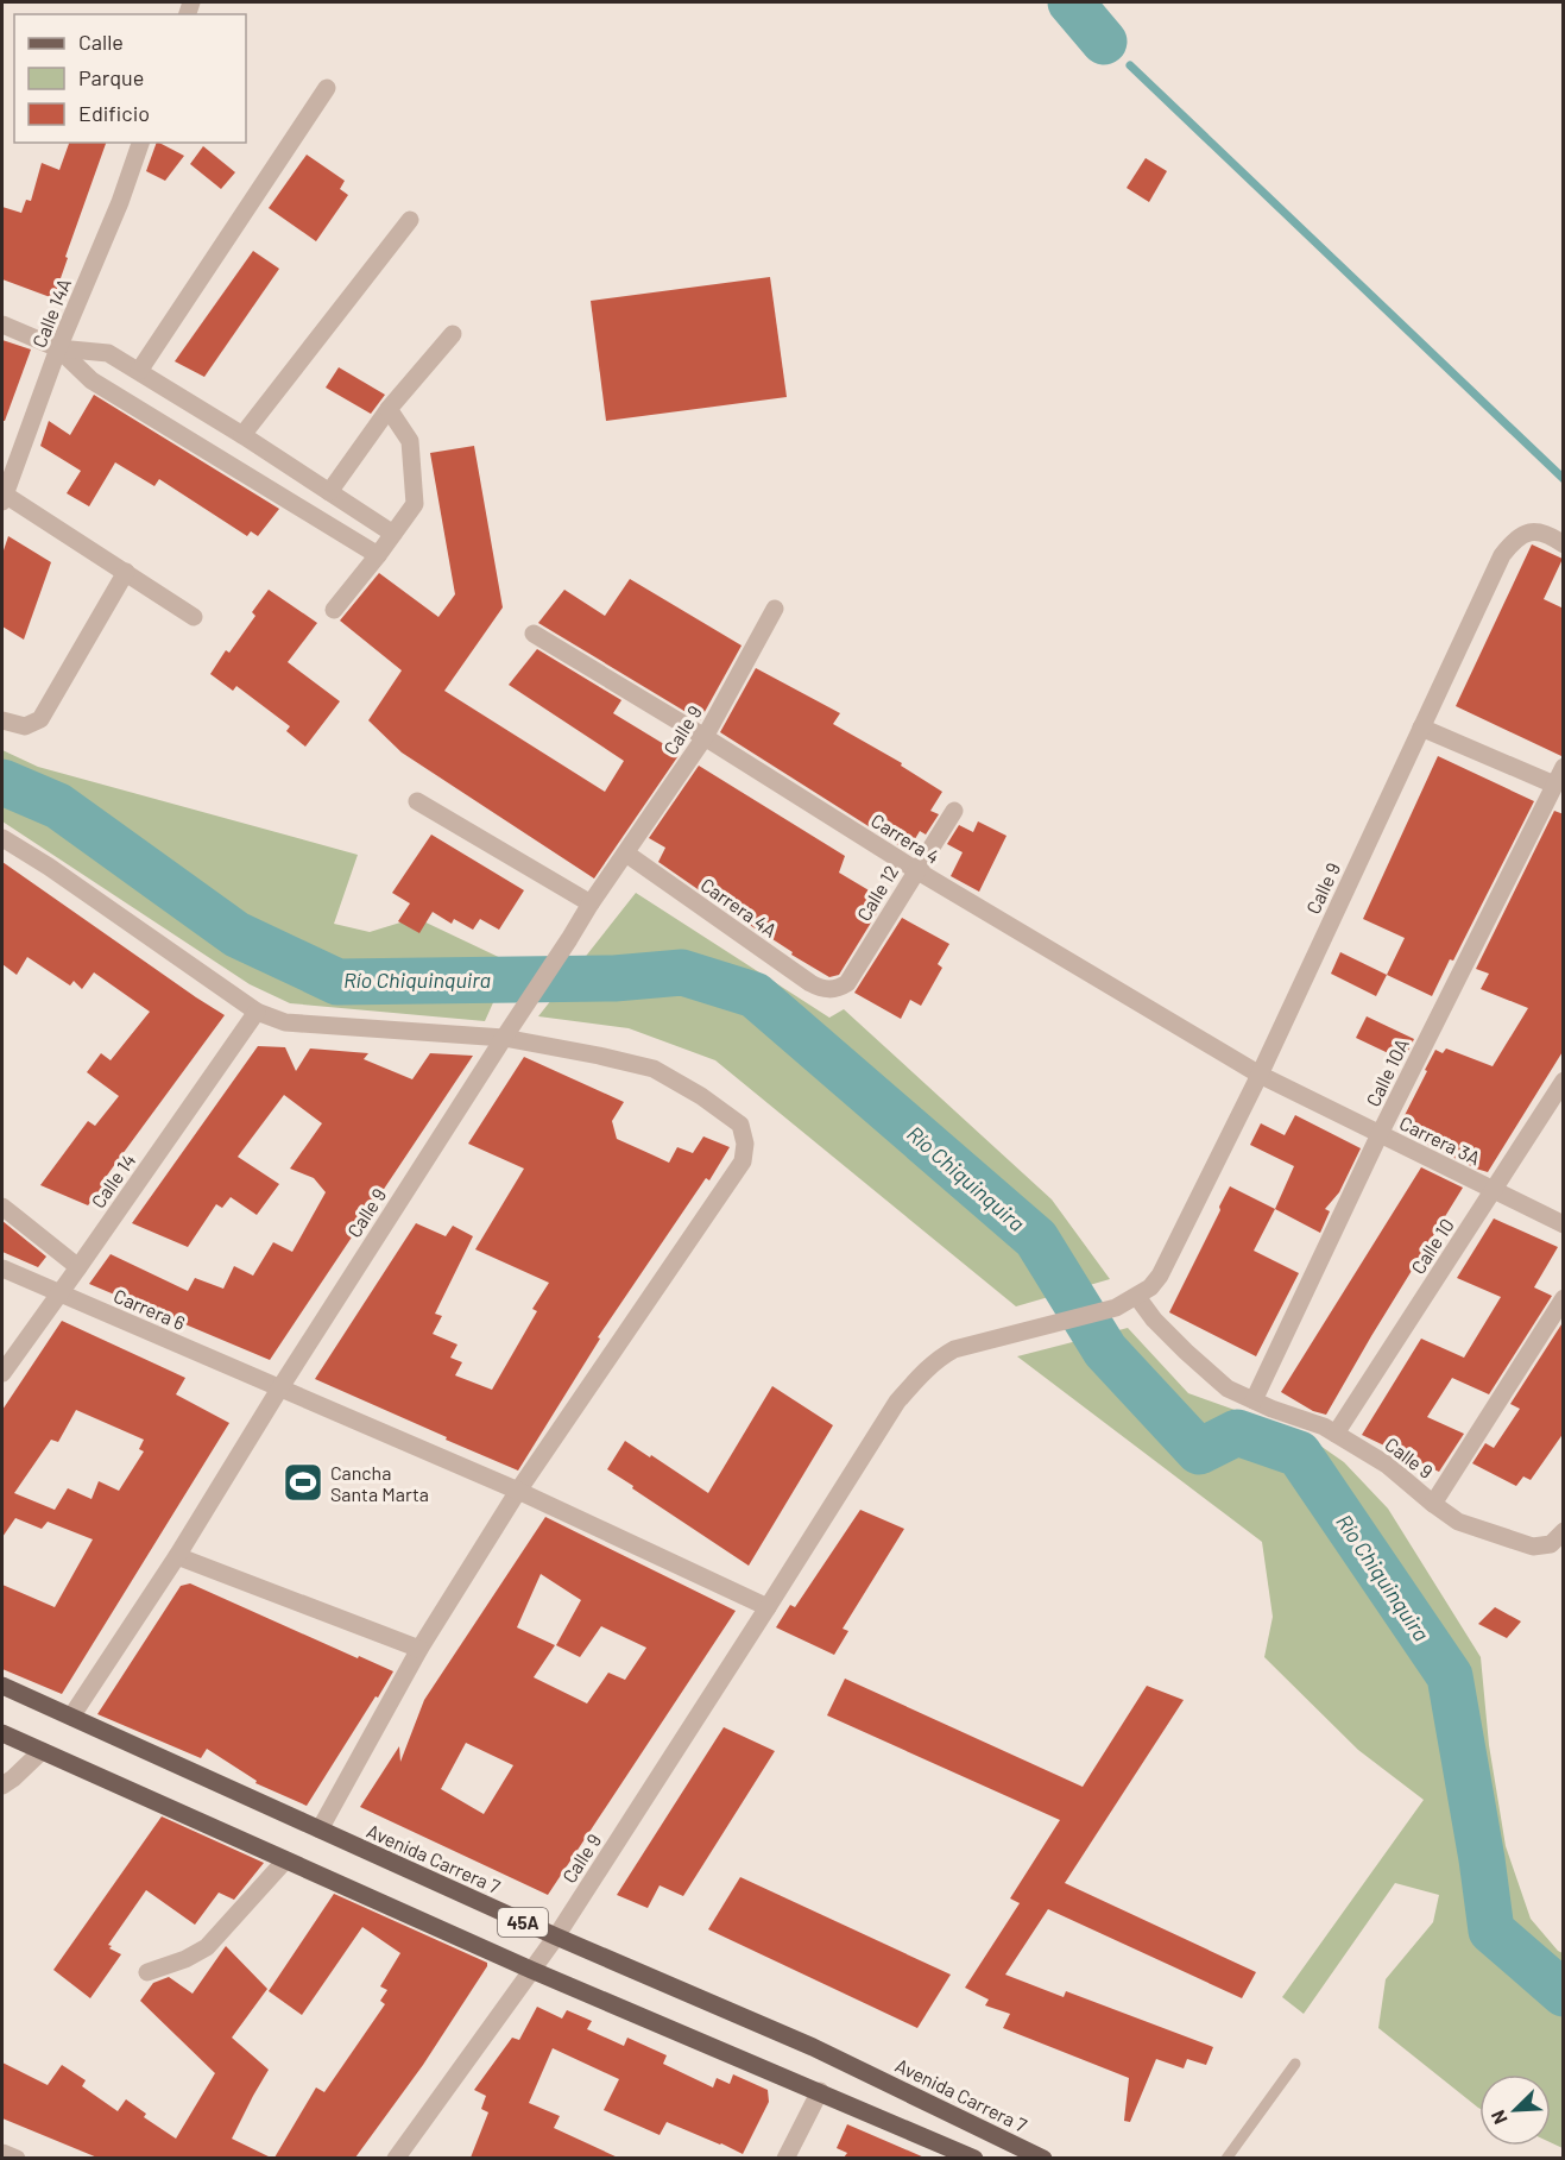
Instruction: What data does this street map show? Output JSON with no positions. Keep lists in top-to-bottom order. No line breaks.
{"streets":{"main road":["Avenida Carrera 7","45A"],"street":["Calle 14A","Calle 9","Carrera 4","Calle 12","Carrera 4A","Calle 10A","Carrera 3A","Calle 14","Calle 10","Carrera 6"]},"crossings":[["Calle 9","Carrera 4"],["Calle 9","Carrera 4A"],["Calle 9","Calle 10A"],["Calle 9","Carrera 3A"],["Calle 9","Calle 10"],["Calle 9","Carrera 6"],["Calle 9","Avenida Carrera 7"],["Calle 9","45A"],["Carrera 4","Calle 12"],["Carrera 4","Carrera 3A"],["Calle 12","Carrera 4A"],["Calle 10A","Carrera 3A"],["Carrera 3A","Calle 10"],["Calle 14","Carrera 6"]],"water":["Río Chiquinquira"],"places":{"sports":["Cancha Santa Marta"]},"legend":["Calle","Parque","Edificio"],"north":"bottom left"}
